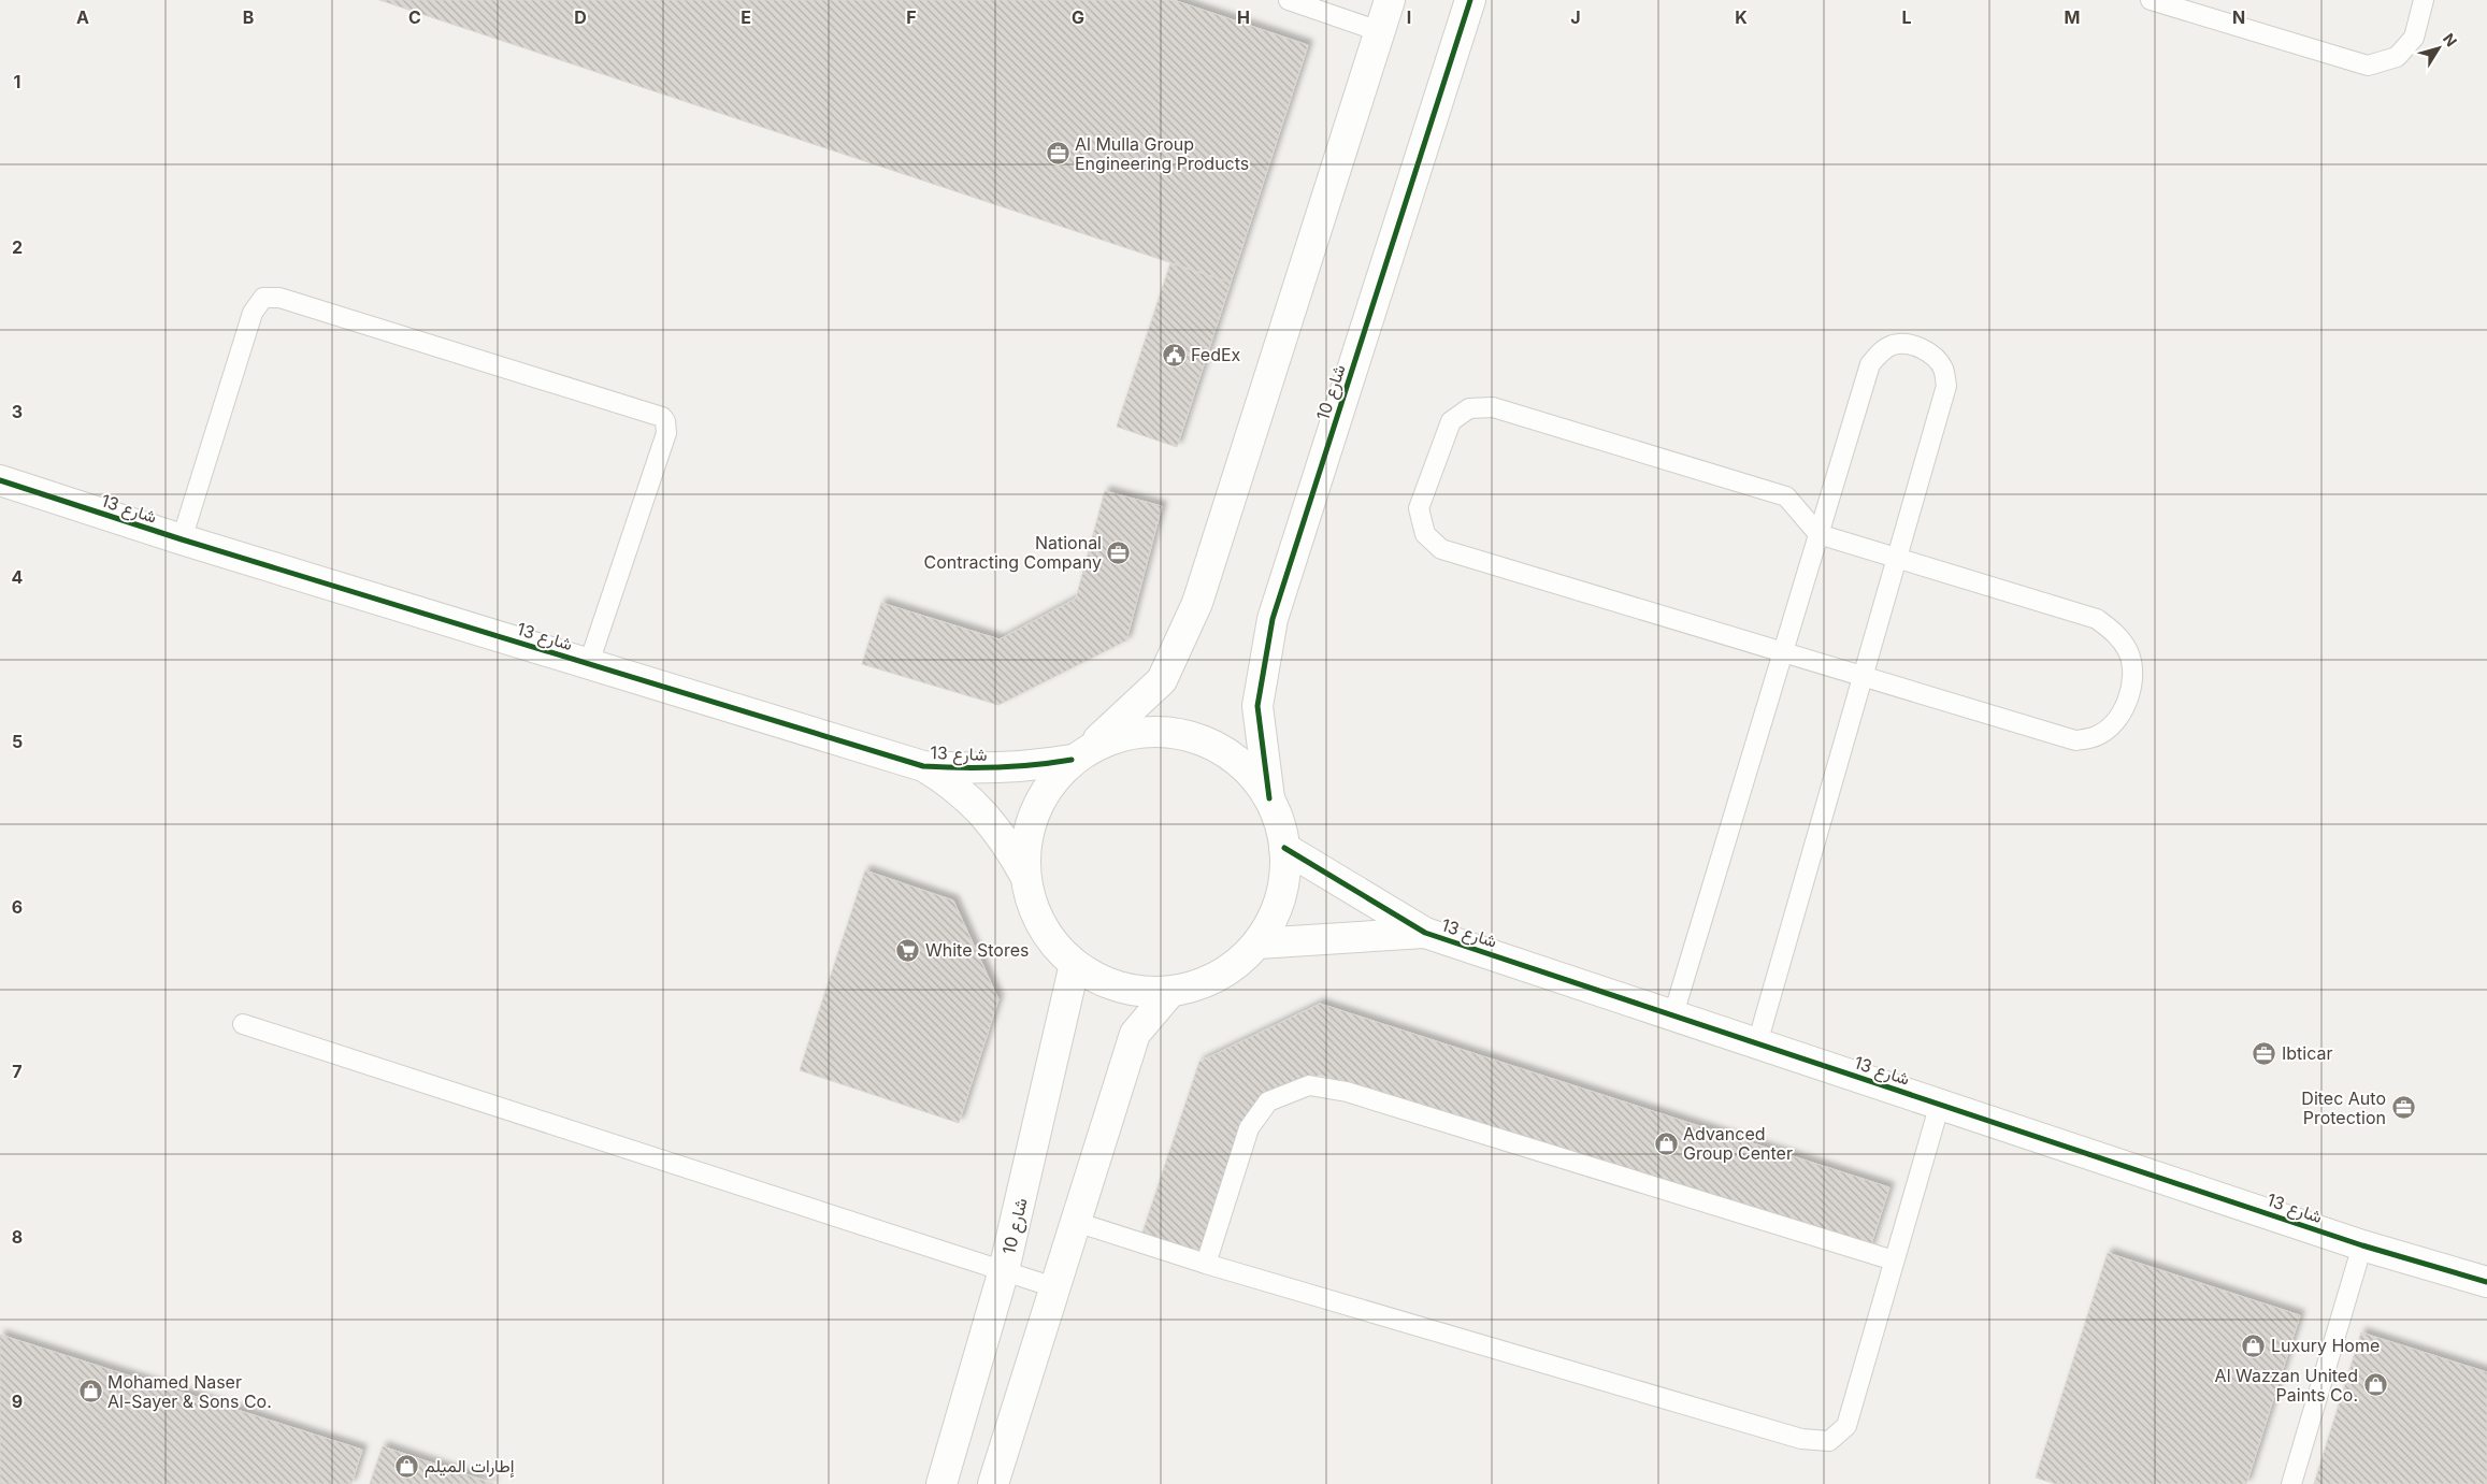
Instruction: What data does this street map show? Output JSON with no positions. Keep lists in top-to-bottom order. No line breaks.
{"streets":{"street":["شارع 10","شارع 13"]},"places":{"office":["Al Mulla Group Engineering Products","National Contracting Company","Ibticar","Ditec Auto Protection"],"public building":["FedEx"],"supermarket":["White Stores"],"shop":["Advanced Group Center","Luxury Home","Al Wazzan United Paints Co.","Mohamed Naser Al-Sayer & Sons Co.","إطارات الميلم"]},"north":"top right","grid":{"columns":["A","B","C","D","E","F","G","H","I","J","K","L","M","N"],"rows":["1","2","3","4","5","6","7","8","9"]}}
